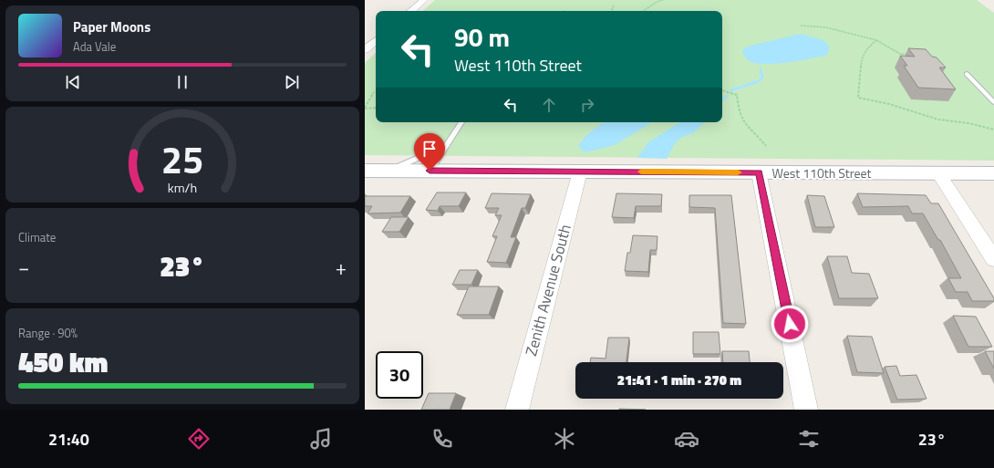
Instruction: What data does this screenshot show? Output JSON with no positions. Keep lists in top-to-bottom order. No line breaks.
{"streets":{"street":["West 110th Street","Zenith Avenue South"]},"crossings":[["West 110th Street","Zenith Avenue South"]],"page":{"turn":["90 m","West 110th Street"],"song":["Paper Moons","Ada Vale"],"tile":["Climate",["Range · 90%","450 km"]],"heat":["−","23°","+"],"limit":"30","trip":"21:41 · 1 min · 270 m","tabs":["21:40","23°"],"gauge":["25","km/h"]}}
